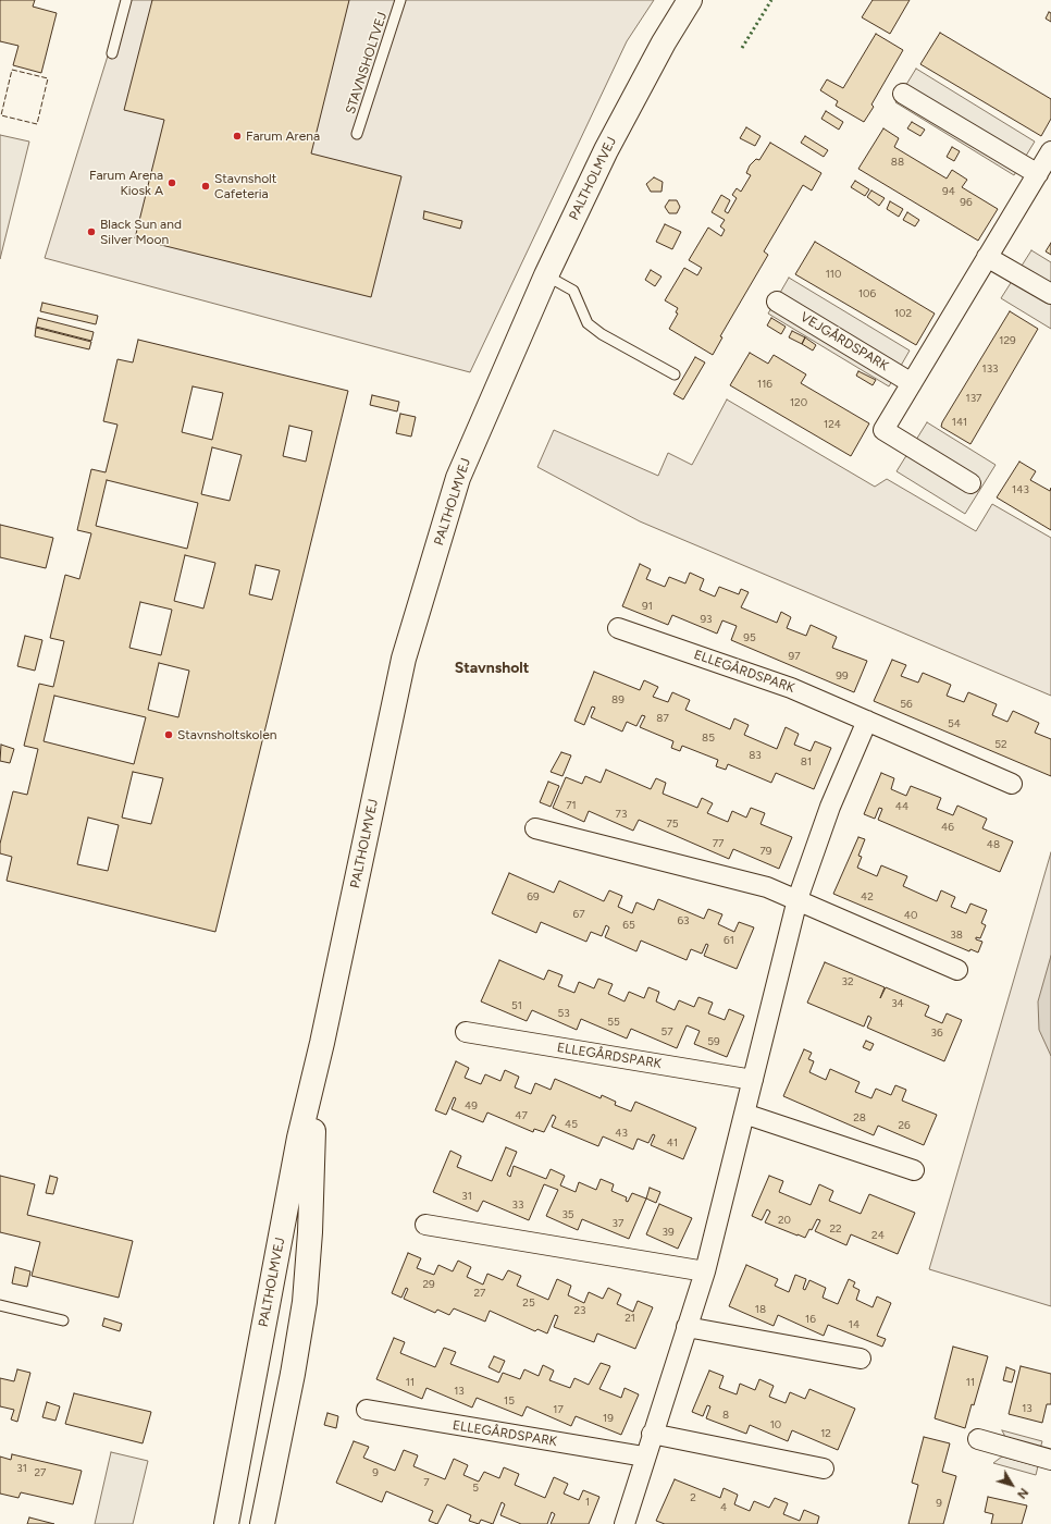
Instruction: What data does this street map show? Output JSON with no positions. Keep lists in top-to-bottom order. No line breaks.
{"streets":{"street":["PALTHOLMVEJ","VEJGÅRDSPARK","ELLEGÅRDSPARK"],"lane":["STAVNSHOLTVEJ"]},"districts":["Stavnsholt"],"places":["Farum Arena","Farum Arena Kiosk A","Stavnsholt Cafeteria","Black Sun and Silver Moon","Stavnsholtskolen"],"house_numbers":["88","94","96","110","106","102","129","133","116","137","120","141","124","143","91","93","95","97","99","89","56","87","54","85","52","83","81","71","44","73","75","46","77","48","79","69","42","67","40","63","65","38","61","32","34","51","53","55","57","36","59","49","47","28","45","26","43","41","31","33","35","20","37","22","39","24","29","27","25","18","23","21","16","14","11","11","13","15","13","17","8","19","10","12","31","27","9","7","5","2","1","9","4"],"north":"bottom right"}
